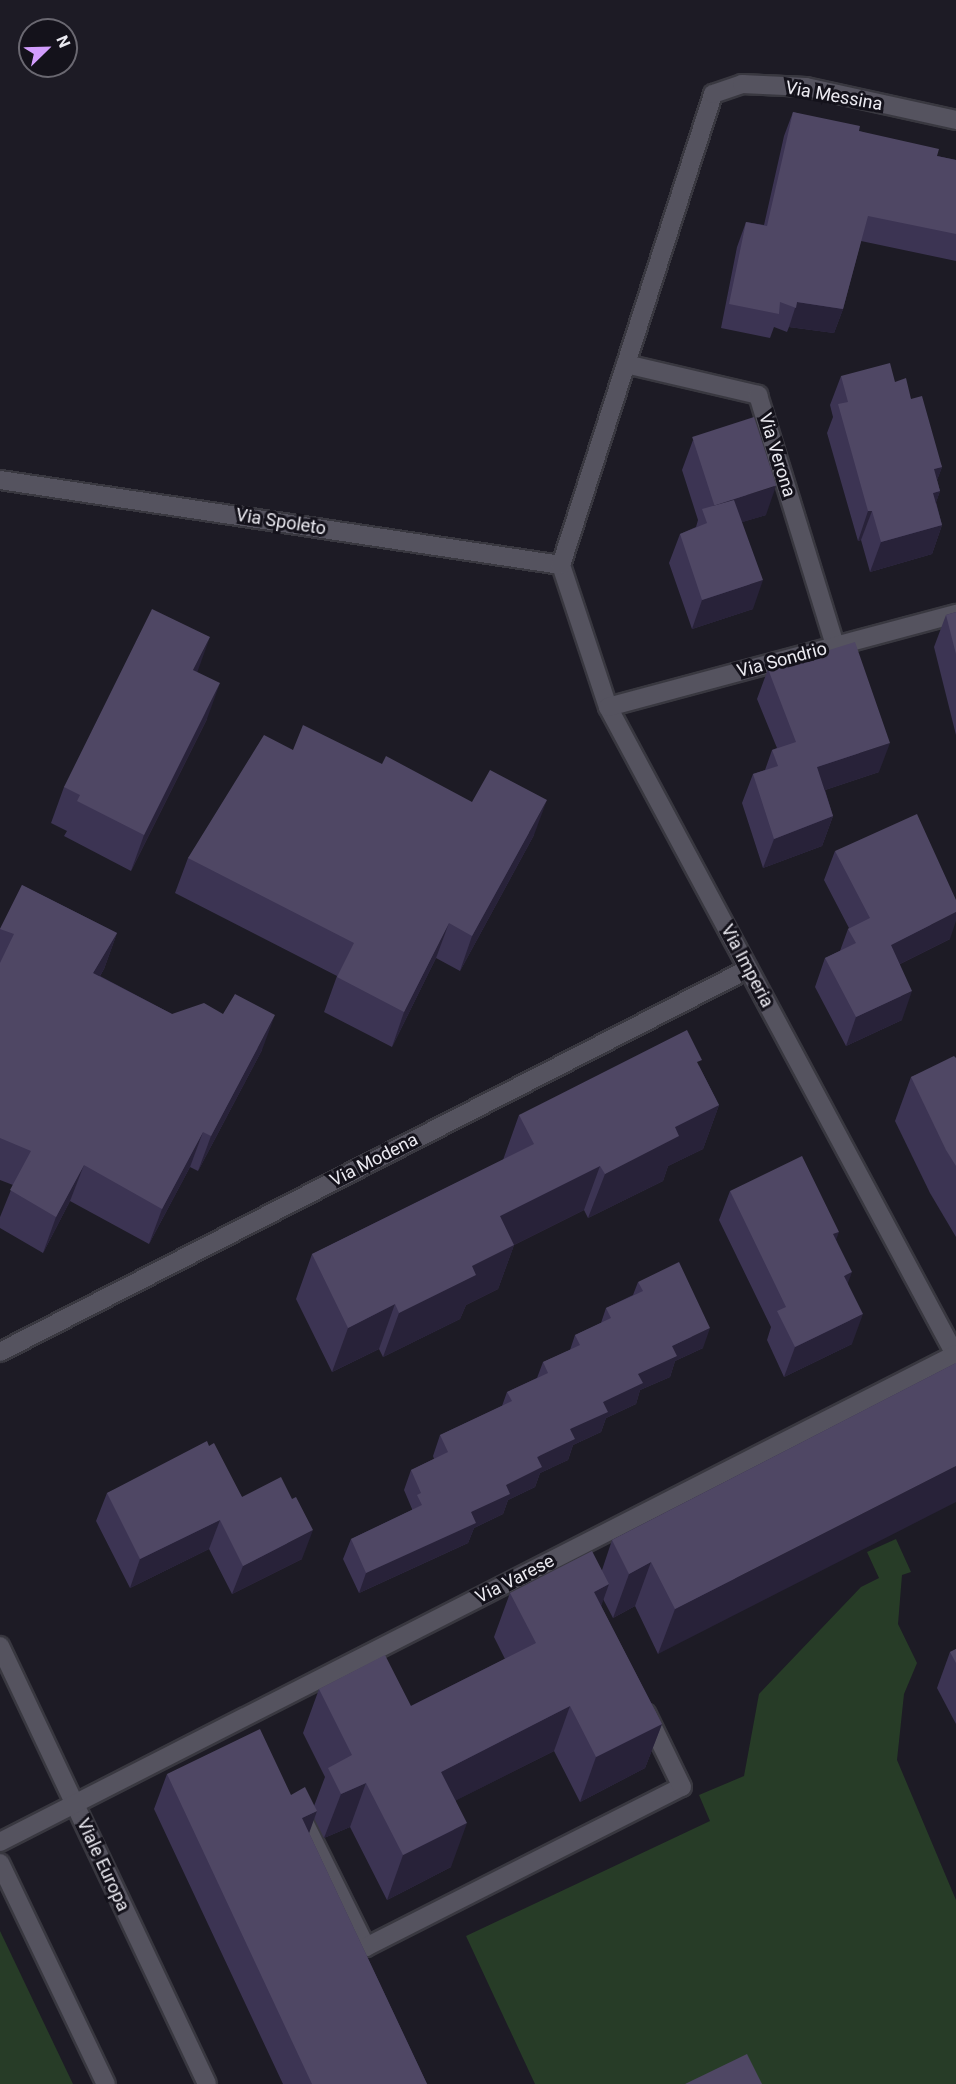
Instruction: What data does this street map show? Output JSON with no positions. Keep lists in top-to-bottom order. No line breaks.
{"streets":{"street":["Via Messina","Via Verona","Via Spoleto","Via Sondrio","Via Imperia","Via Modena","Via Varese","Viale Europa"]},"crossings":[["Via Messina","Via Verona"],["Via Verona","Via Sondrio"],["Via Spoleto","Via Imperia"],["Via Sondrio","Via Imperia"],["Via Imperia","Via Modena"],["Via Imperia","Via Varese"],["Via Varese","Viale Europa"]],"north":"top right"}
